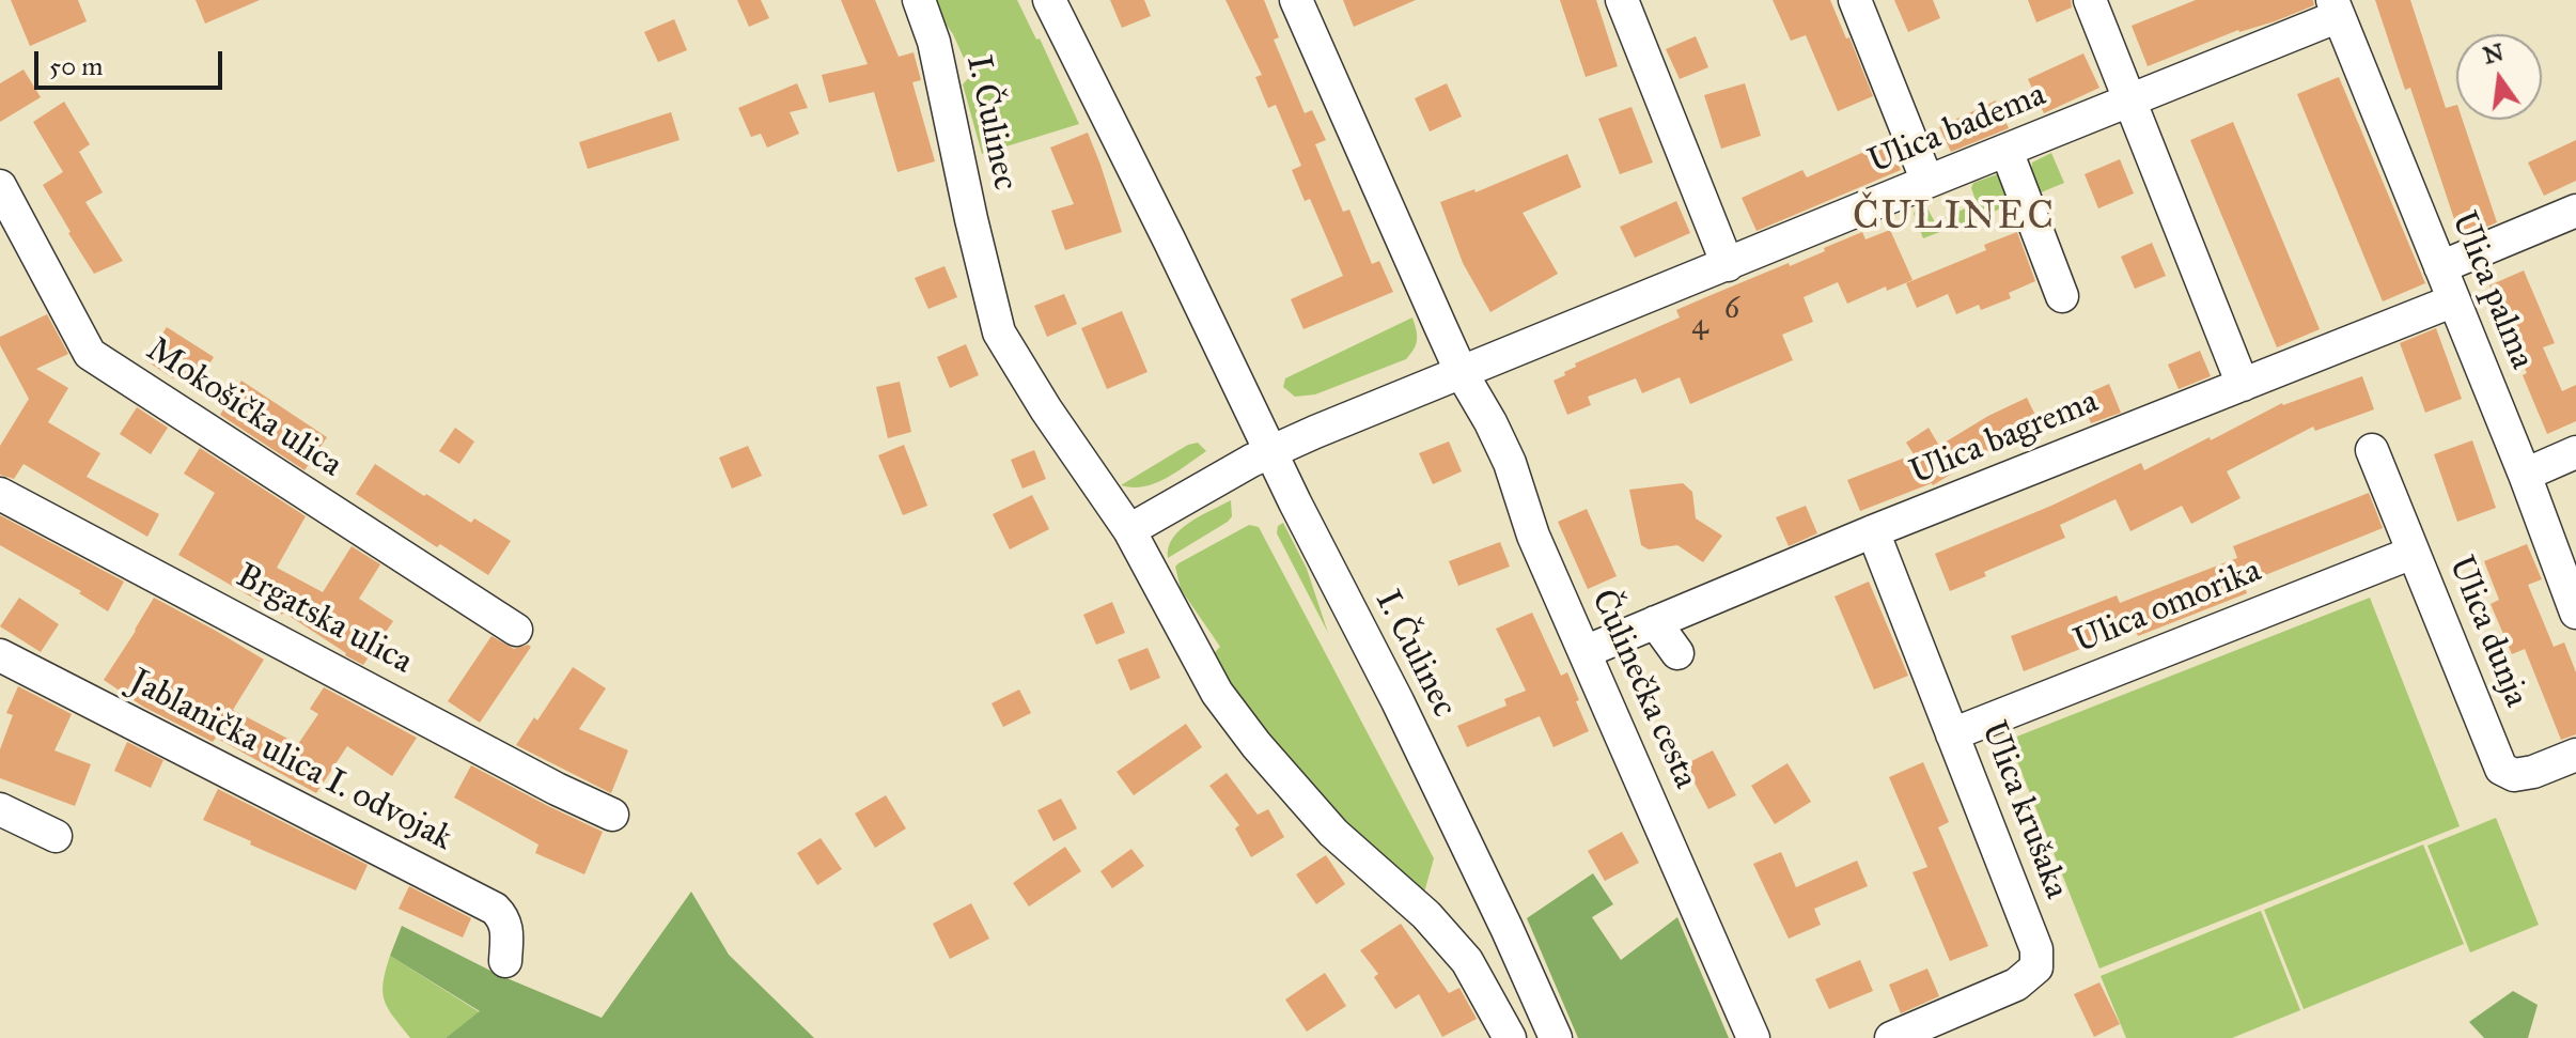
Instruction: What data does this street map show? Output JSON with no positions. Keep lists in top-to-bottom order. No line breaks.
{"streets":{"street":["I. Čulinec","Ulica badema","Ulica palma","Mokošička ulica","Ulica bagrema","Ulica omorika","Brgatska ulica","Ulica dunja","Čulinečka cesta","Jablanička ulica I. odvojak","Ulica krušaka"]},"crossings":[["Ulica badema","Ulica palma"],["Ulica badema","Čulinečka cesta"],["Ulica palma","Ulica bagrema"],["Ulica bagrema","Čulinečka cesta"],["Ulica bagrema","Ulica krušaka"],["Ulica omorika","Ulica dunja"],["Ulica omorika","Ulica krušaka"]],"districts":["ČULINEC"],"house_numbers":["6","4"],"scale_bar":"50 m","north":"top"}
